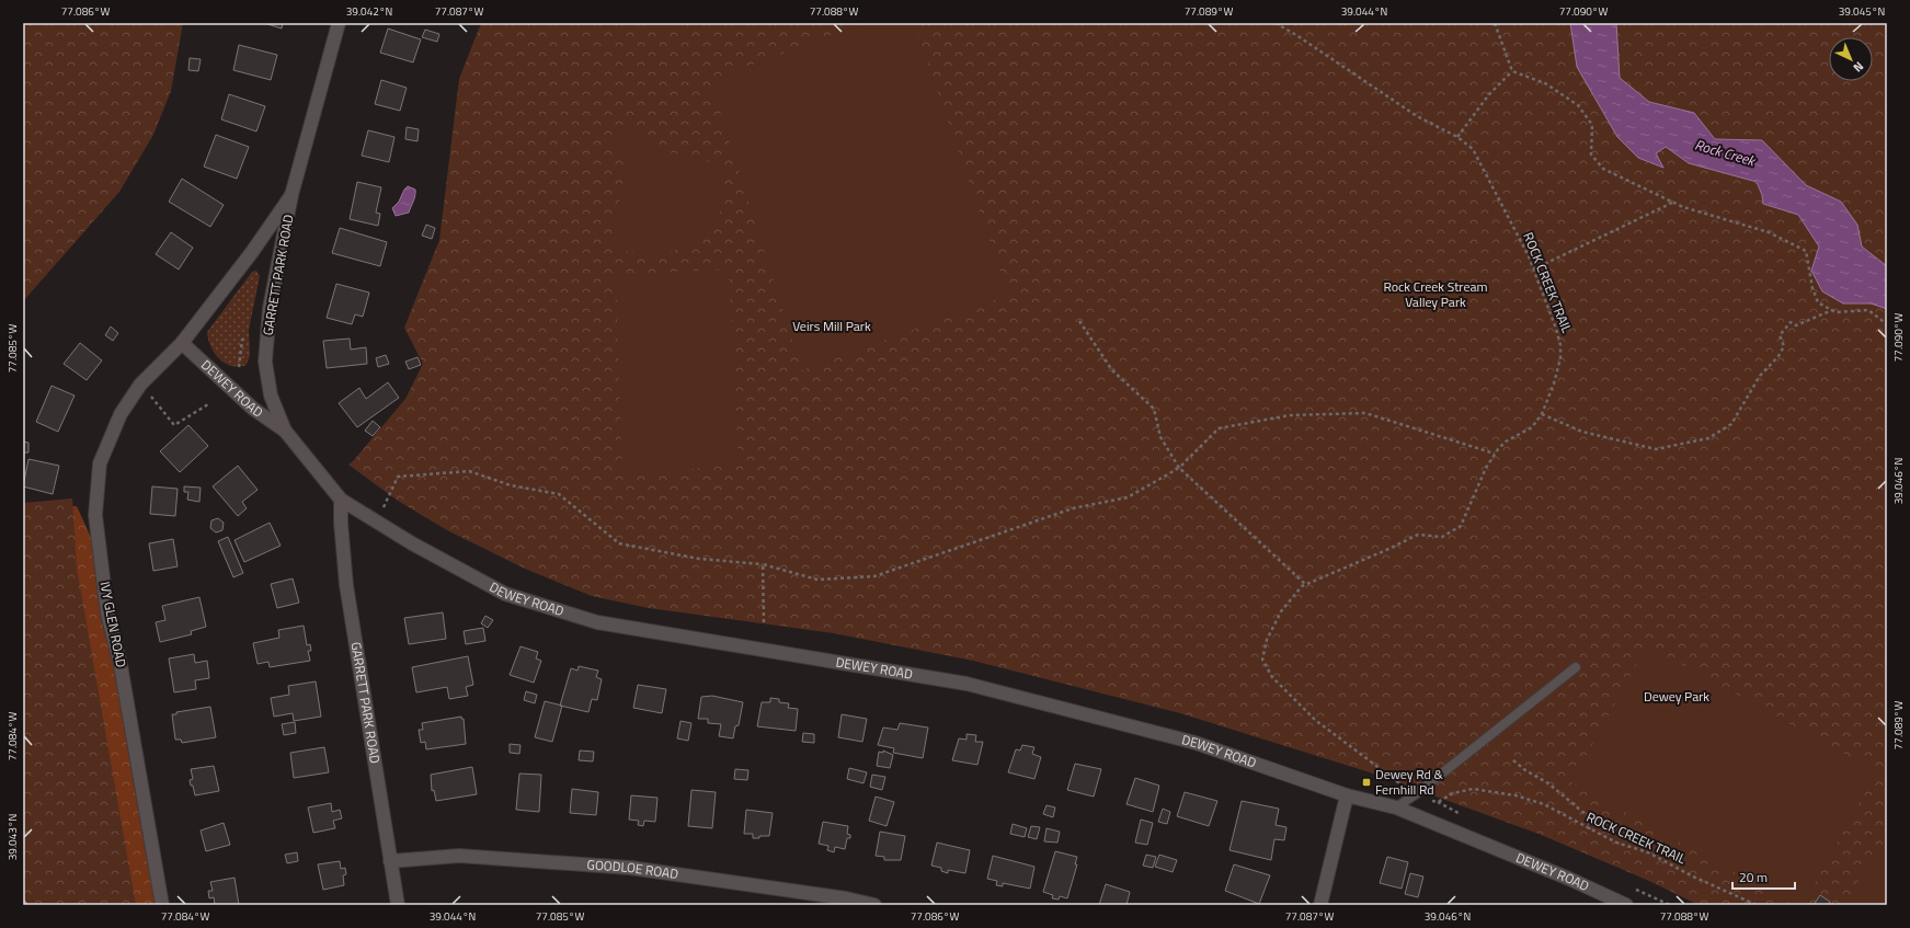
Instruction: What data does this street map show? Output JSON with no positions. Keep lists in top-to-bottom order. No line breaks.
{"streets":{"street":["GARRETT PARK ROAD","DEWEY ROAD","IVY GLEN ROAD","GOODLOE ROAD"],"path":["ROCK CREEK TRAIL"]},"crossings":[["GARRETT PARK ROAD","DEWEY ROAD"],["GARRETT PARK ROAD","IVY GLEN ROAD"],["GARRETT PARK ROAD","GOODLOE ROAD"],["DEWEY ROAD","IVY GLEN ROAD"]],"water":["Rock Creek"],"parks":["Rock Creek Stream Valley Park","Veirs Mill Park","Dewey Park"],"places":{"transit":["Dewey Rd & Fernhill Rd"]},"scale_bar":"20 m","north":"bottom right","coordinates":["77.086°W","39.042°N","77.087°W","77.088°W","77.089°W","39.044°N","77.090°W","39.045°N","77.085°W","39.046°N","77.084°W","39.043°N"]}
